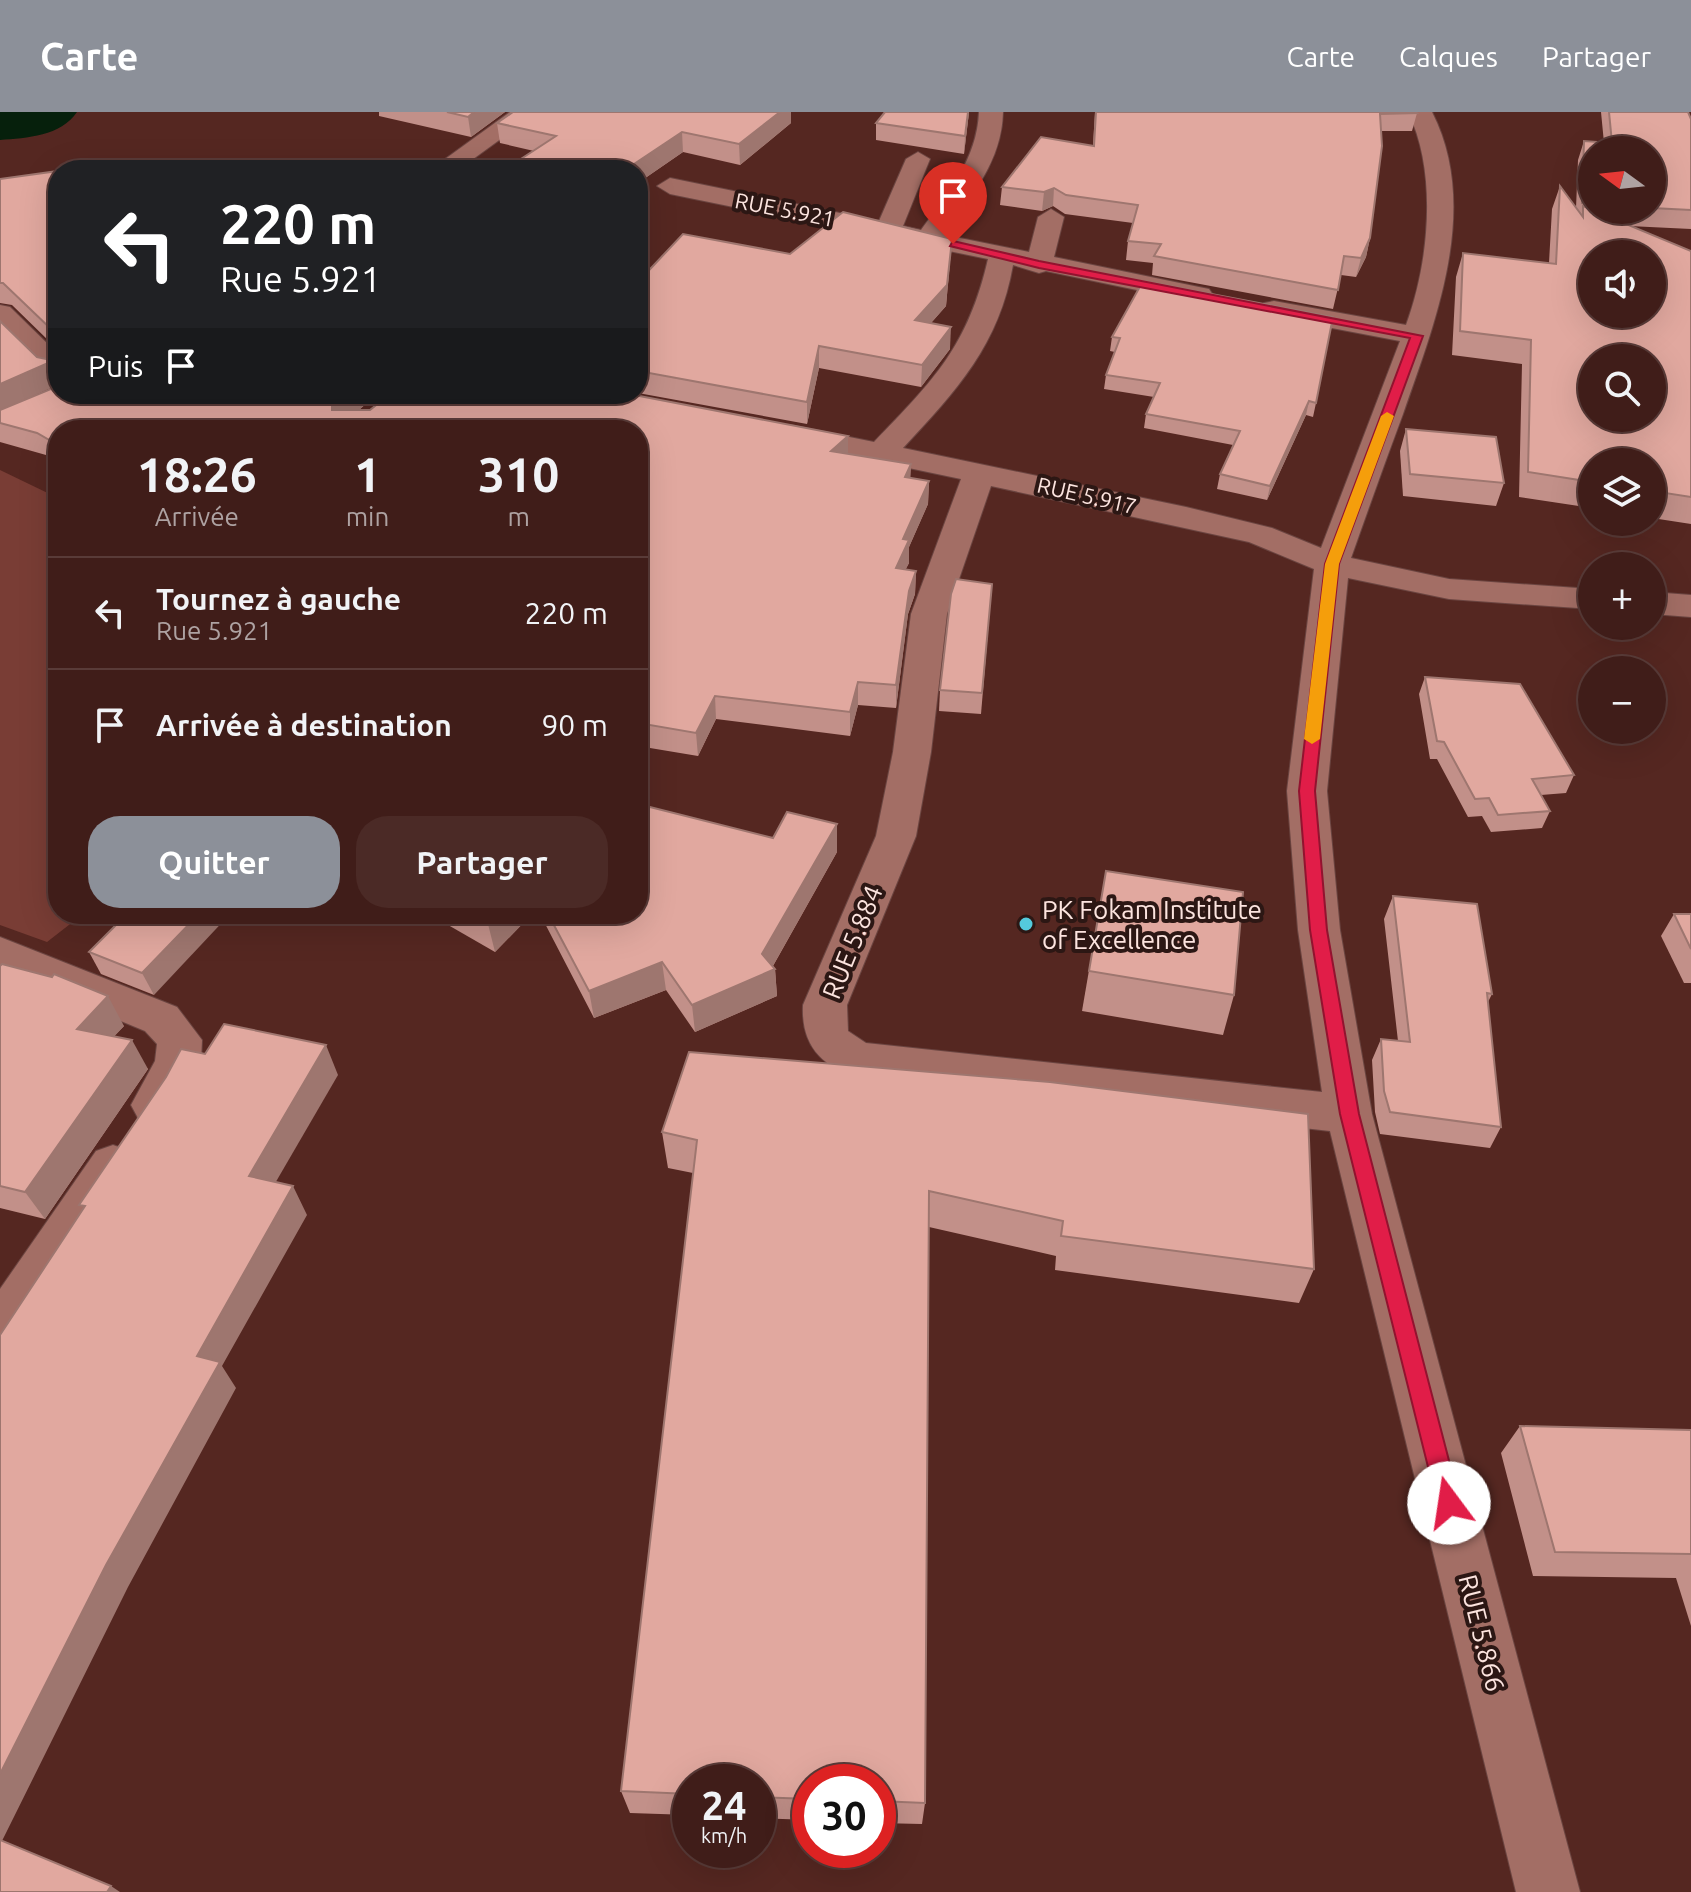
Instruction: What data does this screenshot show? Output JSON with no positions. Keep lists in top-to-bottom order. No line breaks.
{"streets":{"street":["RUE 5.921","RUE 5.917","RUE 5.884","RUE 5.866"]},"crossings":[["RUE 5.917","RUE 5.884"],["RUE 5.917","RUE 5.866"],["RUE 5.884","RUE 5.866"]],"places":["PK Fokam Institute of Excellence"],"north":"left","page":{"header":"Carte","nav":["Carte","Calques","Partager"],"map_buttons":["+","−"],"turn":["220 m","Rue 5.921"],"then":"Puis","eta":["18:26","Arrivée","1","min","310","m"],"list":[{"name":"Tournez à gauche","note":"Rue 5.921","value":"220 m"},{"name":"Arrivée à destination","value":"90 m"}],"buttons":["Quitter","Partager"],"speed":"24 km/h","limit":"30"}}
